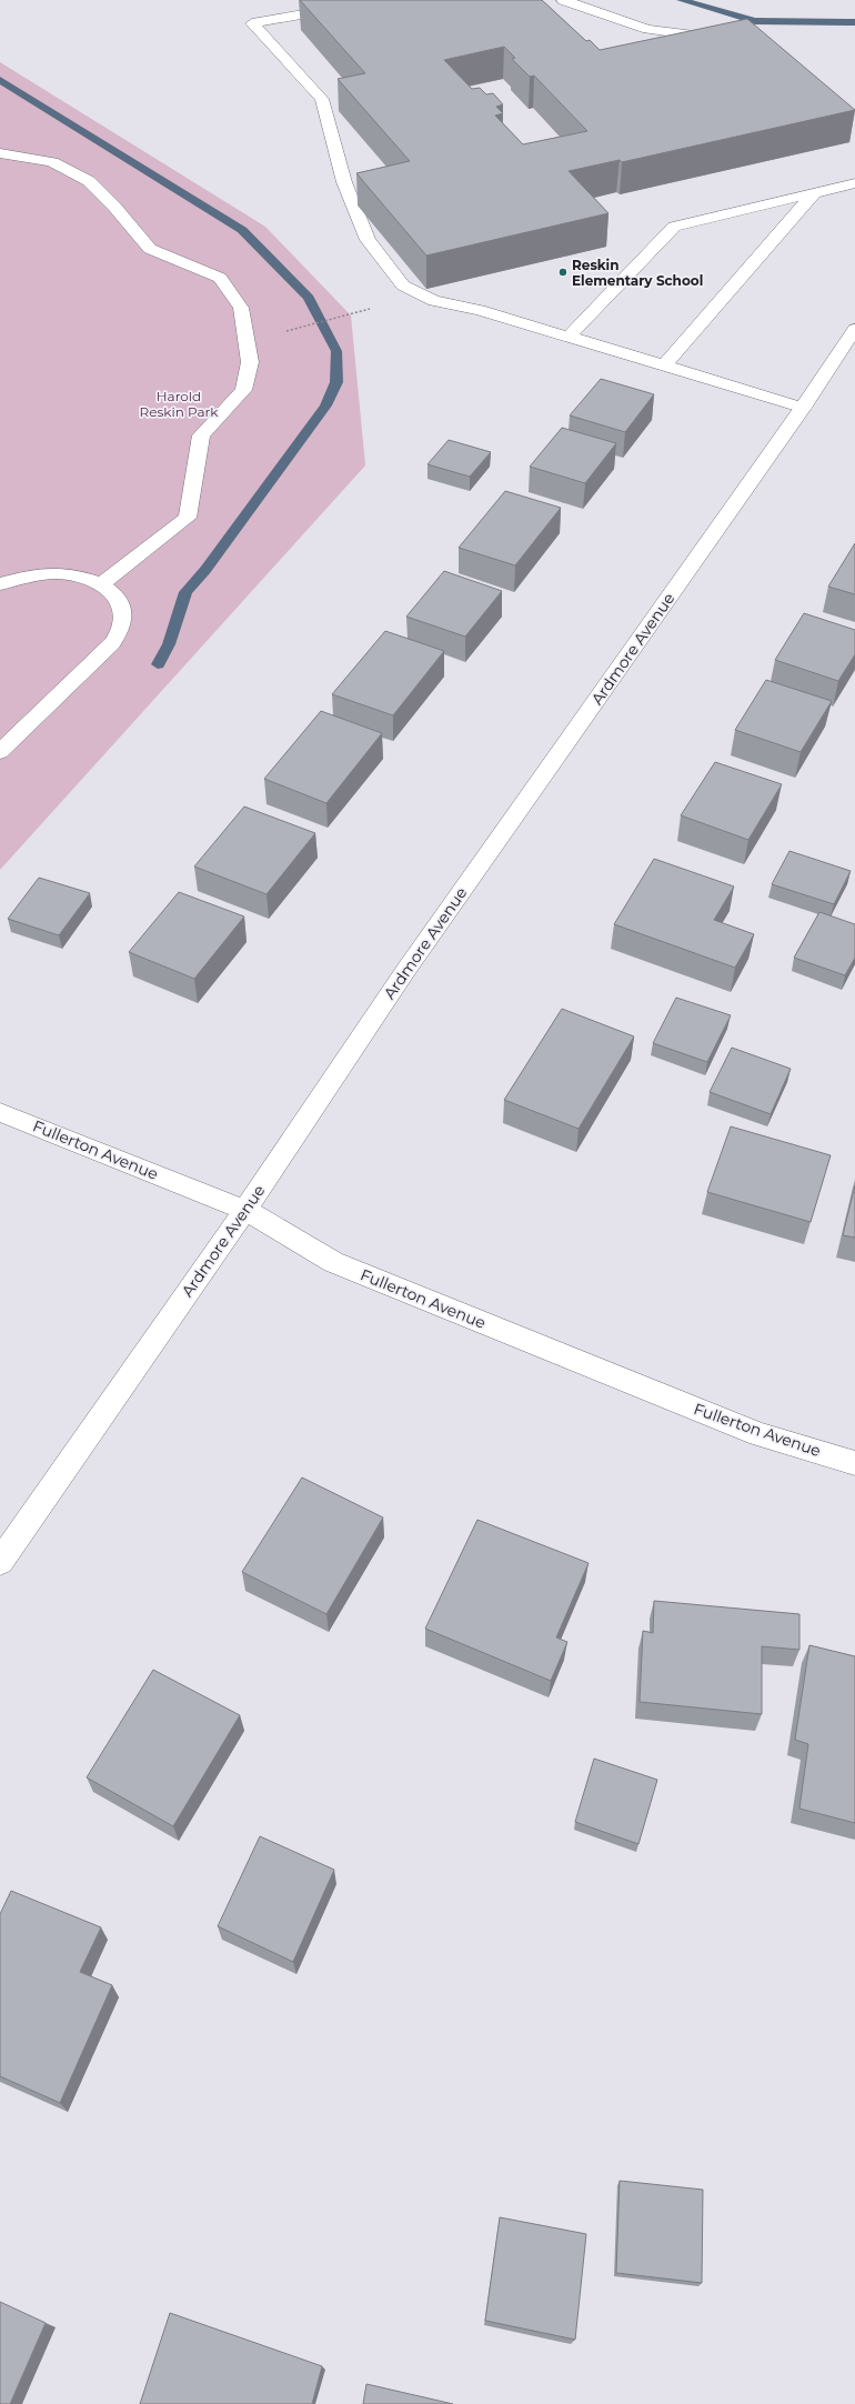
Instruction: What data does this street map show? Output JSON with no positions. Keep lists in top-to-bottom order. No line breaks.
{"streets":{"street":["Ardmore Avenue","Fullerton Avenue"]},"crossings":[["Ardmore Avenue","Fullerton Avenue"]],"parks":["Harold Reskin Park"],"places":["Reskin Elementary School"]}
